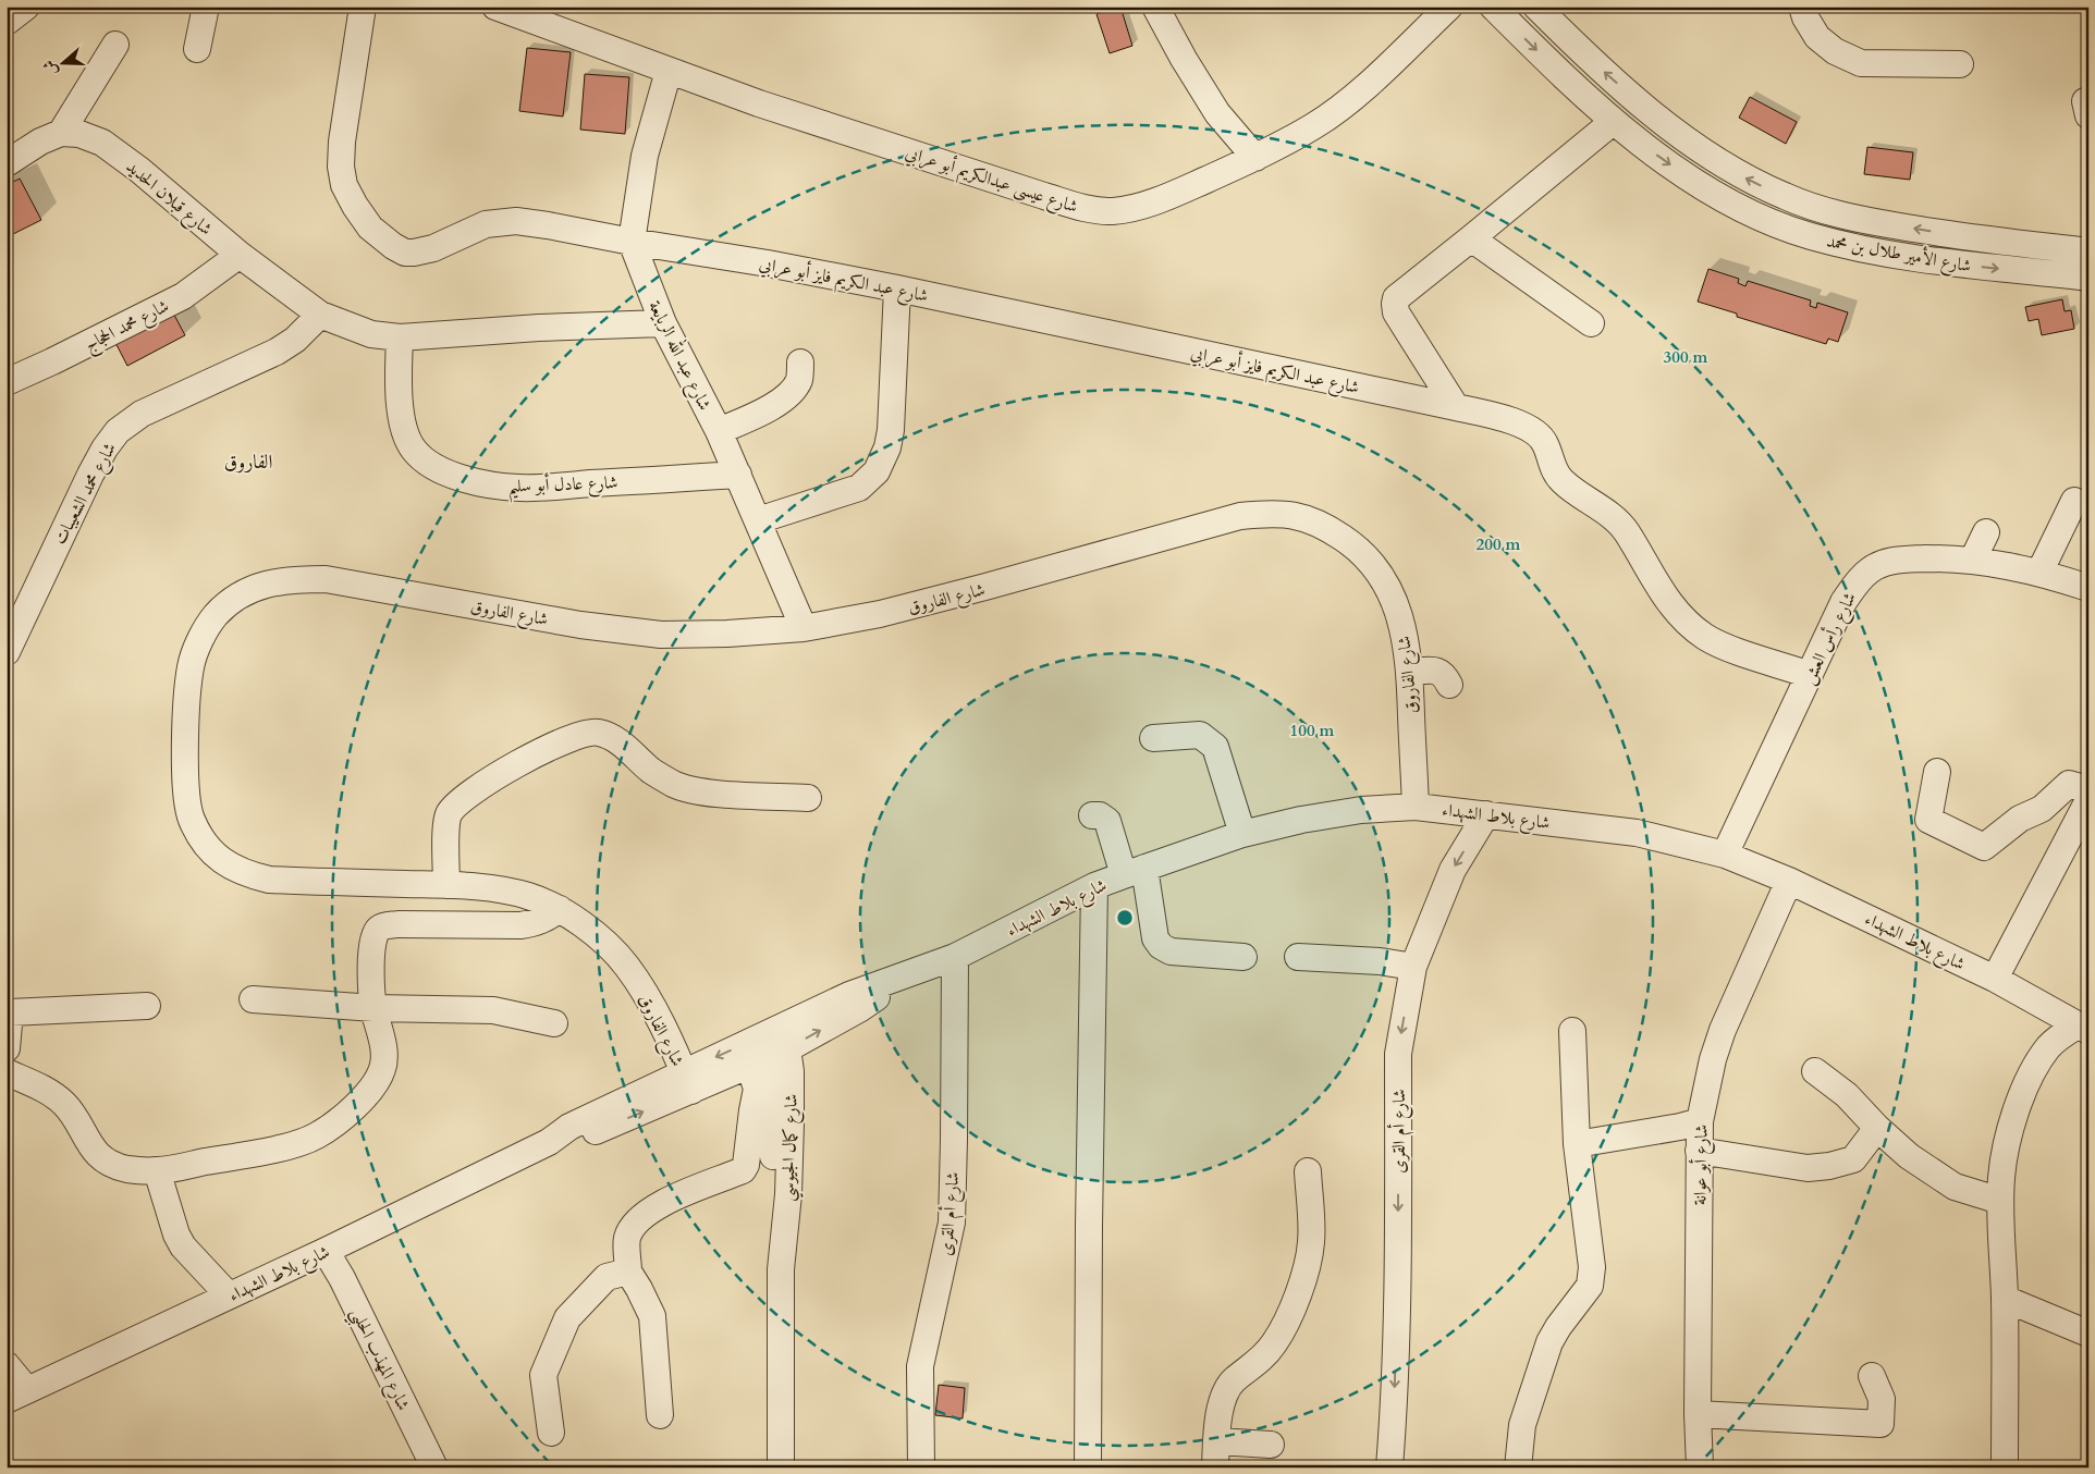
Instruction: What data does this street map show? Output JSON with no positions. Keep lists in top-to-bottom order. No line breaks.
{"streets":{"street":["شارع عيسى عبدالكريم أبو عرابي","شارع قبلان الحديد","شارع الأمير طلال بن محمد","شارع عبد الكريم فايز أبو عرابي","شارع محمد الحجاج","شارع عبد الله الربايعة","شارع عادل أبو سليم","شارع محمد الشعيبات","شارع الفاروق","شارع رأس العش","شارع بلاط الشهداء","شارع أم القرى","شارع كمال الجيوسي","شارع أبو عوانة","شارع المهذب الحلبي"]},"crossings":[["شارع عيسى عبدالكريم أبو عرابي","شارع عبد الله الربايعة"],["شارع قبلان الحديد","شارع محمد الحجاج"],["شارع قبلان الحديد","شارع محمد الشعيبات"],["شارع عبد الكريم فايز أبو عرابي","شارع عبد الله الربايعة"],["شارع عبد الكريم فايز أبو عرابي","شارع رأس العش"],["شارع عبد الله الربايعة","شارع عادل أبو سليم"],["شارع عبد الله الربايعة","شارع الفاروق"],["شارع الفاروق","شارع بلاط الشهداء"],["شارع رأس العش","شارع بلاط الشهداء"],["شارع بلاط الشهداء","شارع أم القرى"],["شارع بلاط الشهداء","شارع كمال الجيوسي"],["شارع بلاط الشهداء","شارع أبو عوانة"],["شارع بلاط الشهداء","شارع المهذب الحلبي"]],"districts":["الفاروق"],"north":"left","rings":["300 m","200 m","100 m"]}
